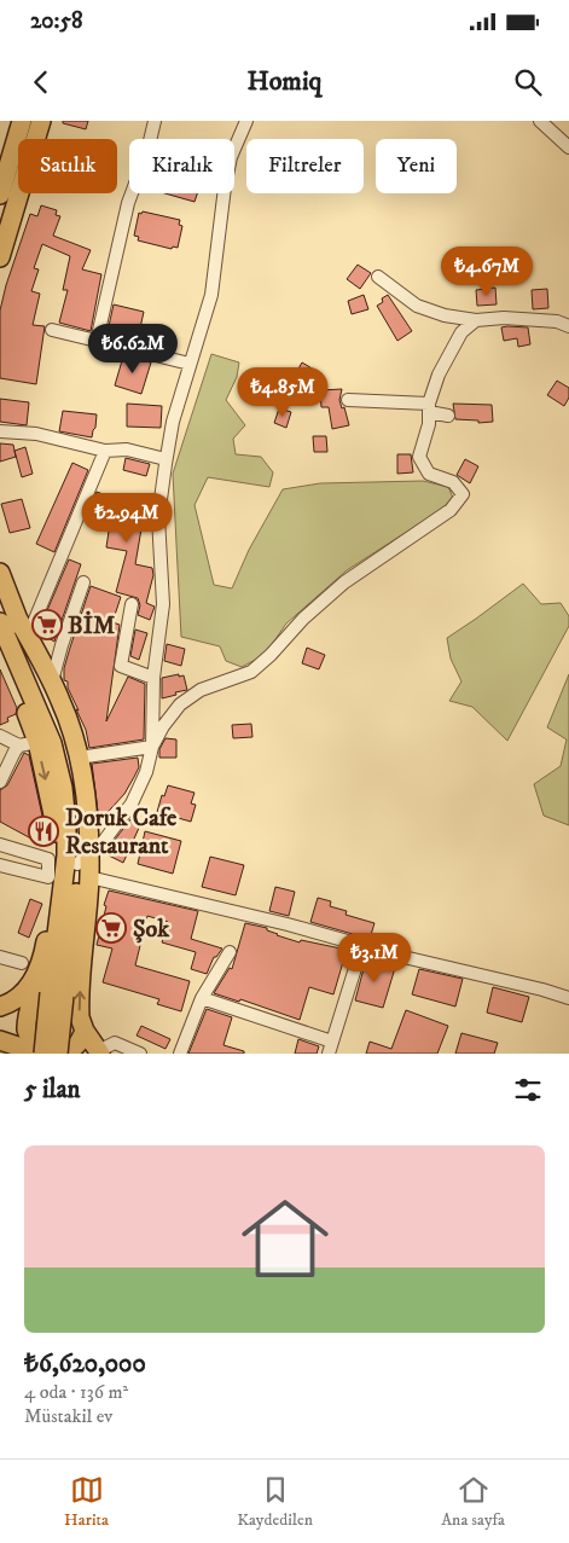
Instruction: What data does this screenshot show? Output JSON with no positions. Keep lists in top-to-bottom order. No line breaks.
{"places":{"supermarket":["BİM","Şok"],"restaurant":["Doruk Cafe Restaurant"]},"page":{"status":"20:58","header":"Homiq","chip":["Satılık","Kiralık","Filtreler","Yeni"],"price":["₺4.67M","₺6.62M","₺4.85M","₺2.94M","₺3.1M"],"heading":"5 ilan","list":[{"name":"₺6,620,000","note":"4 oda · 136 m² · Müstakil ev"}],"tabs":["Harita","Kaydedilen","Ana sayfa"]}}
